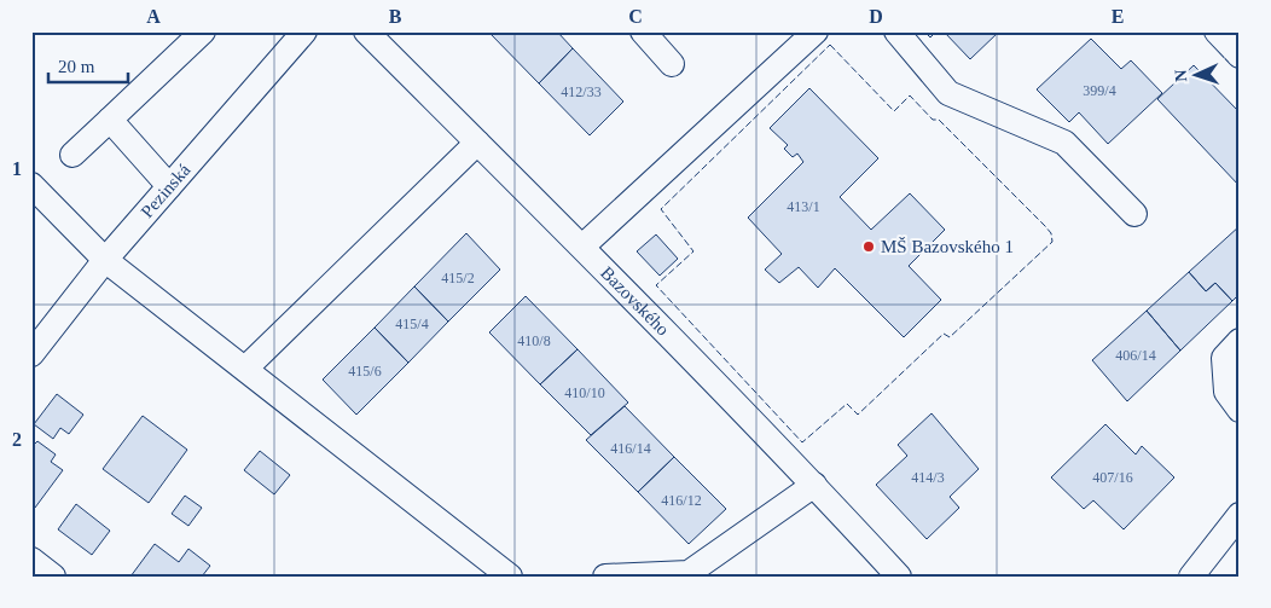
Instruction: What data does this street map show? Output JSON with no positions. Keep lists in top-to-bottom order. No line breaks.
{"streets":{"street":["Pezinská","Bazovského"]},"places":["MŠ Bazovského 1"],"house_numbers":["399/4","412/33","413/1","415/2","415/4","410/8","406/14","415/6","410/10","416/14","414/3","407/16","416/12"],"scale_bar":"20 m","north":"left","grid":{"columns":["A","B","C","D","E"],"rows":["1","2"]}}
